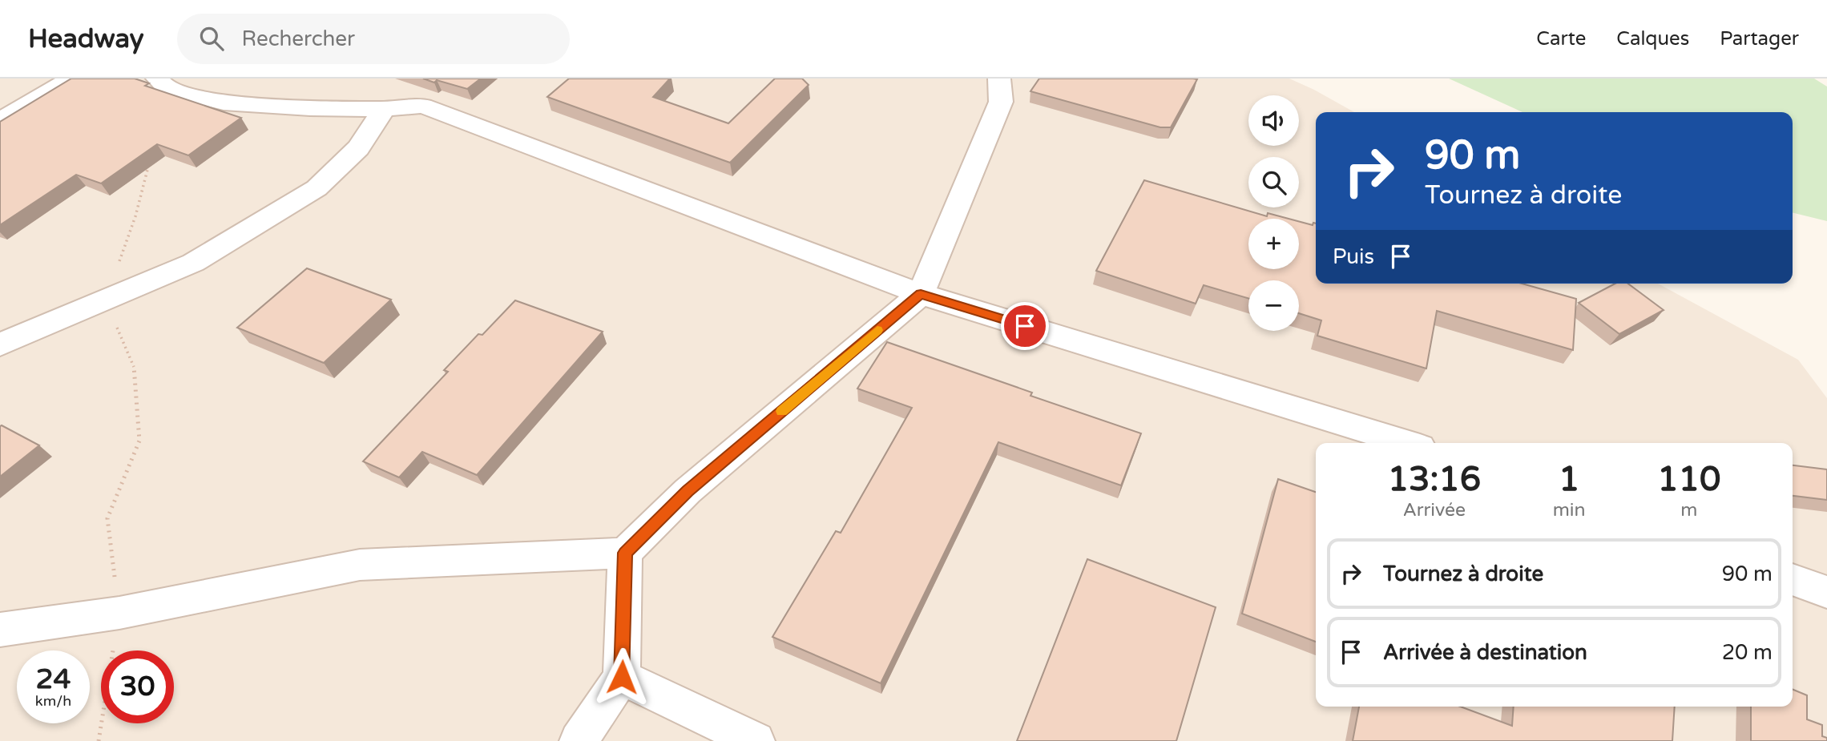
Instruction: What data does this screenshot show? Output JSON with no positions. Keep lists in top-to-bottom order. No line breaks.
{"page":{"header":"Headway","search":"Rechercher","nav":["Carte","Calques","Partager"],"map_buttons":["+","−"],"turn":["90 m","Tournez à droite"],"then":"Puis","eta":["13:16","Arrivée","1","min","110","m"],"list":[{"name":"Tournez à droite","value":"90 m"},{"name":"Arrivée à destination","value":"20 m"}],"speed":"24 km/h","limit":"30"}}
